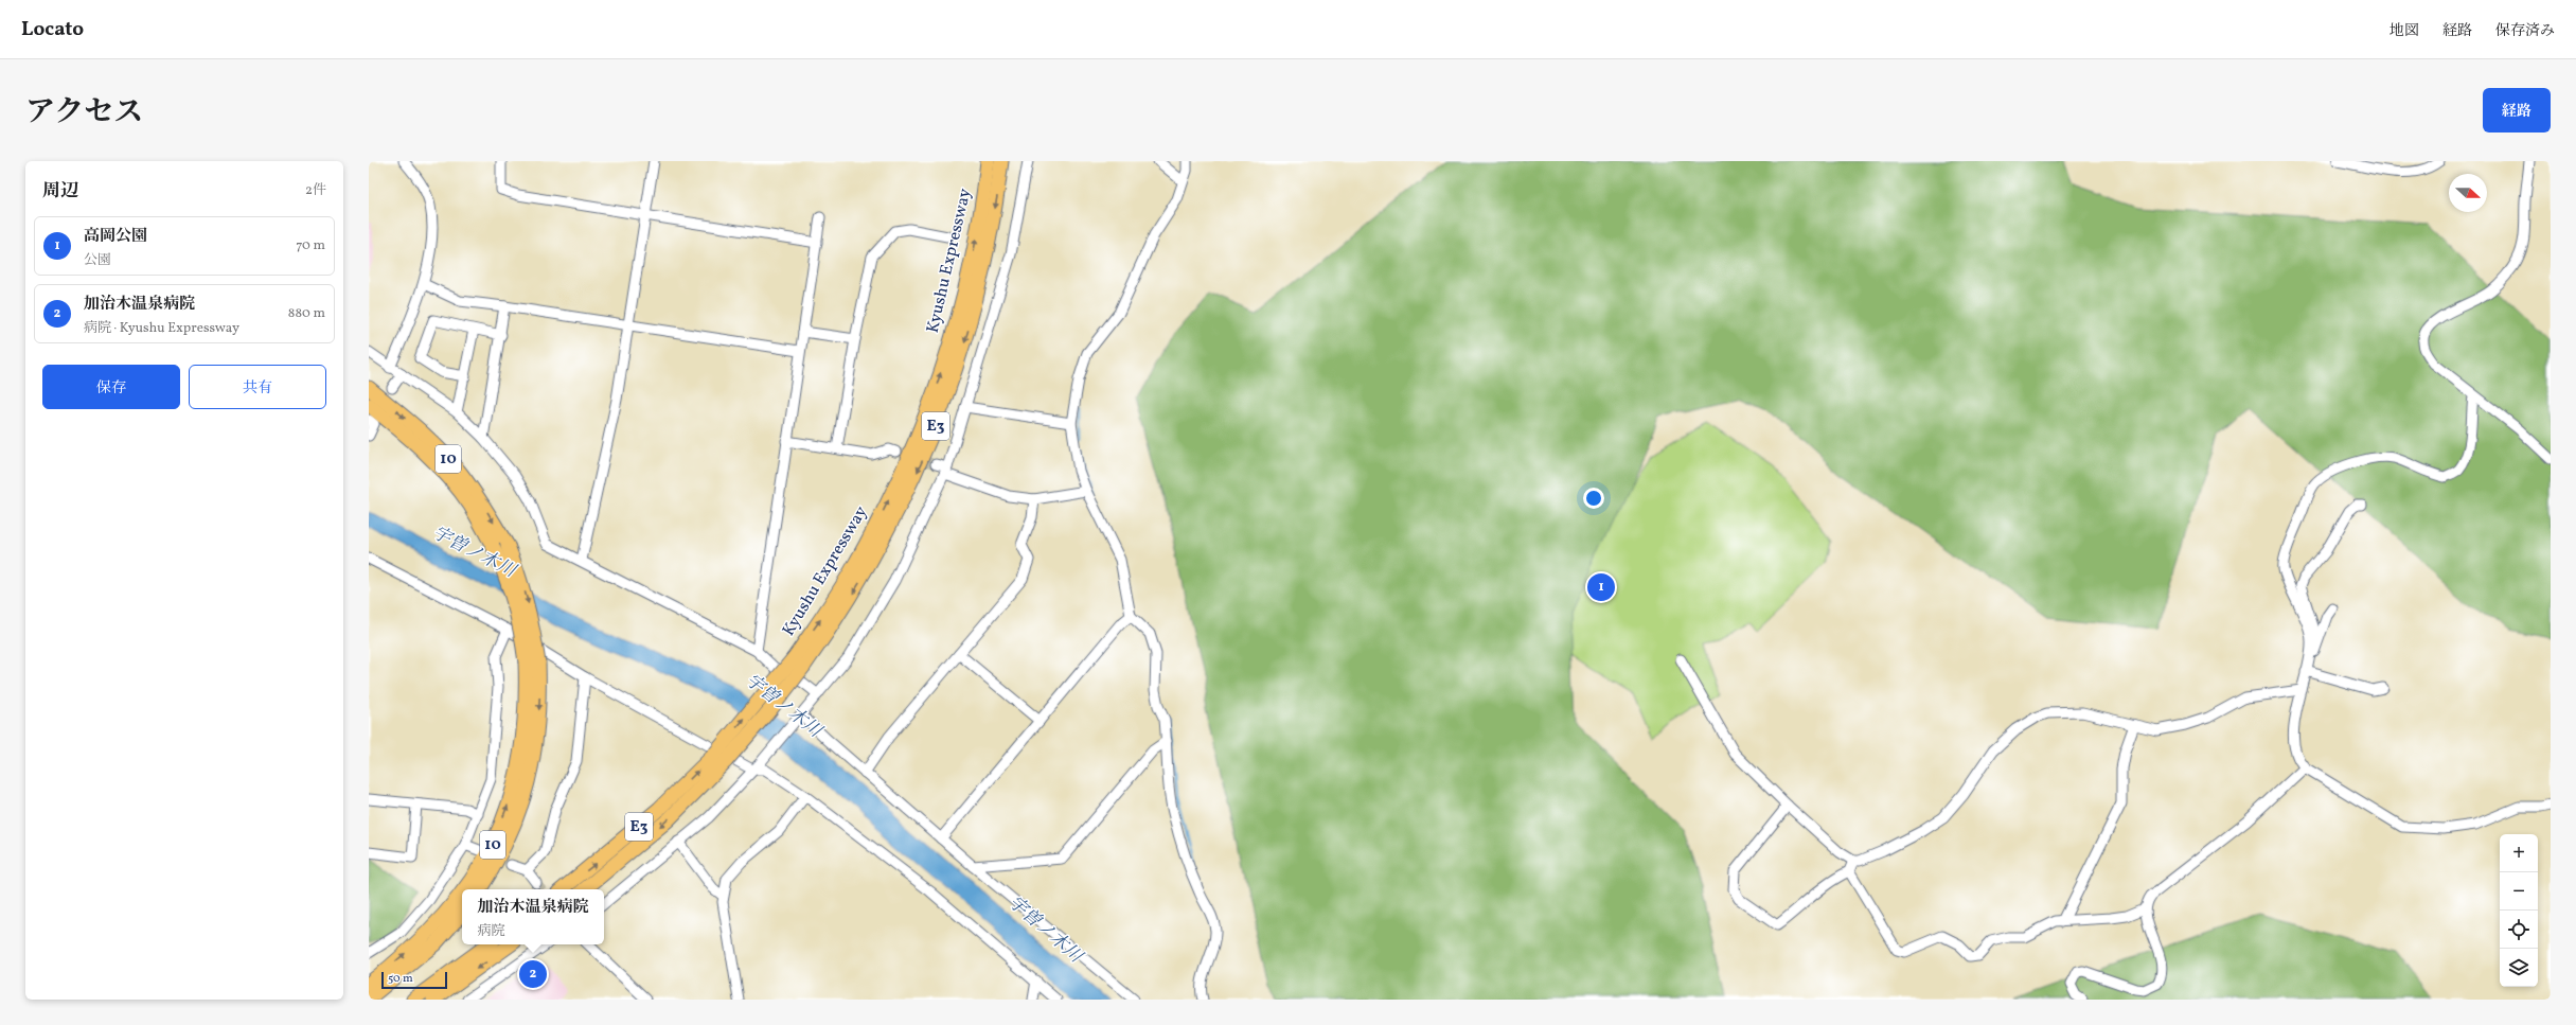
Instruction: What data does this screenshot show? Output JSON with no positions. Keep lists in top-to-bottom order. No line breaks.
{"streets":{"highway":["Kyushu Expressway","E3","10"]},"water":["宇曽ノ木川"],"scale_bar":"50 m","north":"right","page":{"header":"Locato","nav":["地図","経路","保存済み"],"title":"アクセス","buttons":["経路",["保存","共有"]],"heading":["周辺","2件"],"list":[{"mark":"1","name":"高岡公園","note":"公園","value":"70 m"},{"mark":"2","name":"加治木温泉病院","note":"病院 · Kyushu Expressway","value":"880 m"}],"pins":["1","2"],"map_buttons":["+","−"],"popup":["加治木温泉病院","病院"],"scale":"50 m"}}
